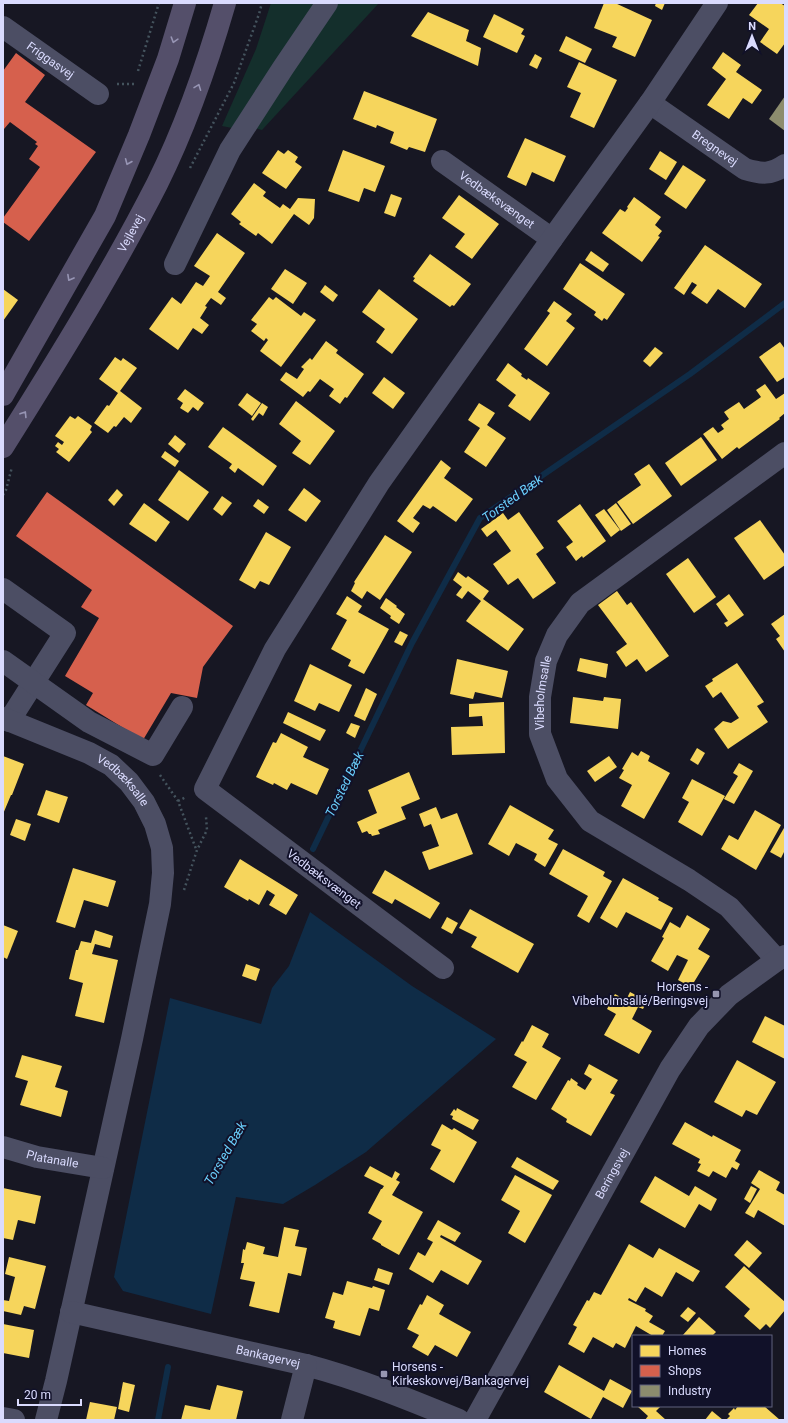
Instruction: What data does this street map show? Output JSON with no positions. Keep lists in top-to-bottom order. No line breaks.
{"streets":{"main road":["Vejlevej"],"street":["Friggasvej","Bregnevej","Vedbæksvænget","Vibeholmsalle","Vedbæksalle","Platanalle","Beringsvej","Bankagervej"]},"crossings":[["Vibeholmsalle","Beringsvej"],["Vedbæksalle","Platanalle"],["Vedbæksalle","Bankagervej"]],"water":["Torsted Bæk"],"places":{"transit":["Horsens - Vibeholmsallé/Beringsvej","Horsens - Kirkeskovvej/Bankagervej"]},"legend":["Homes","Shops","Industry"],"scale_bar":"20 m","north":"top"}
